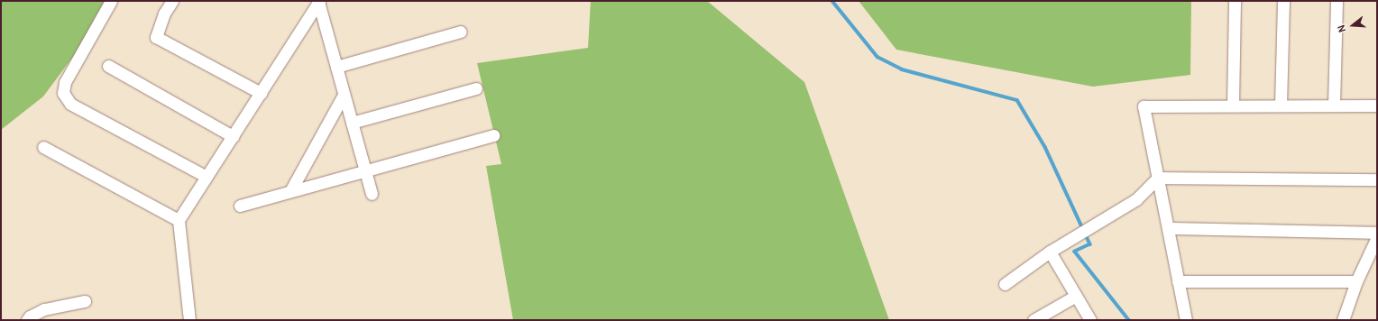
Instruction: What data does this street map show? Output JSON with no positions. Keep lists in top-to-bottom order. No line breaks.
{"north":"left"}
